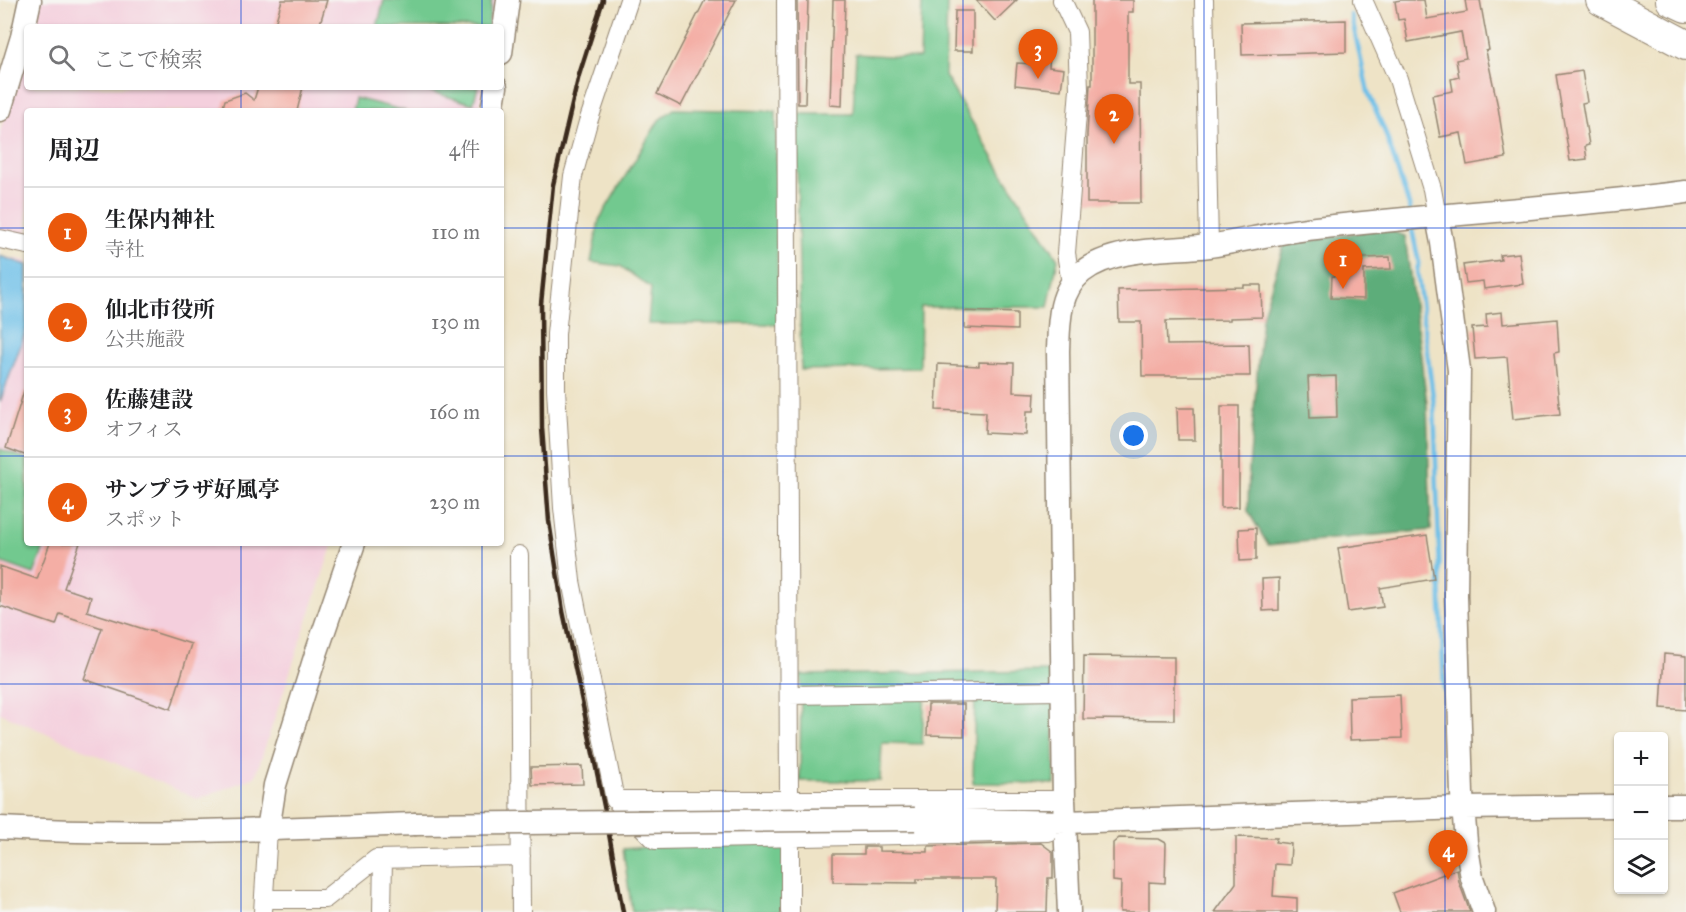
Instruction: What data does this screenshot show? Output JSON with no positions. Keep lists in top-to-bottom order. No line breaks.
{"page":{"search":"ここで検索","pins":["3","2","1","4"],"heading":["周辺","4件"],"list":[{"mark":"1","name":"生保内神社","note":"寺社","value":"110 m"},{"mark":"2","name":"仙北市役所","note":"公共施設","value":"130 m"},{"mark":"3","name":"佐藤建設","note":"オフィス","value":"160 m"},{"mark":"4","name":"サンプラザ好風亭","note":"スポット","value":"230 m"}],"map_buttons":["+","−"]}}
